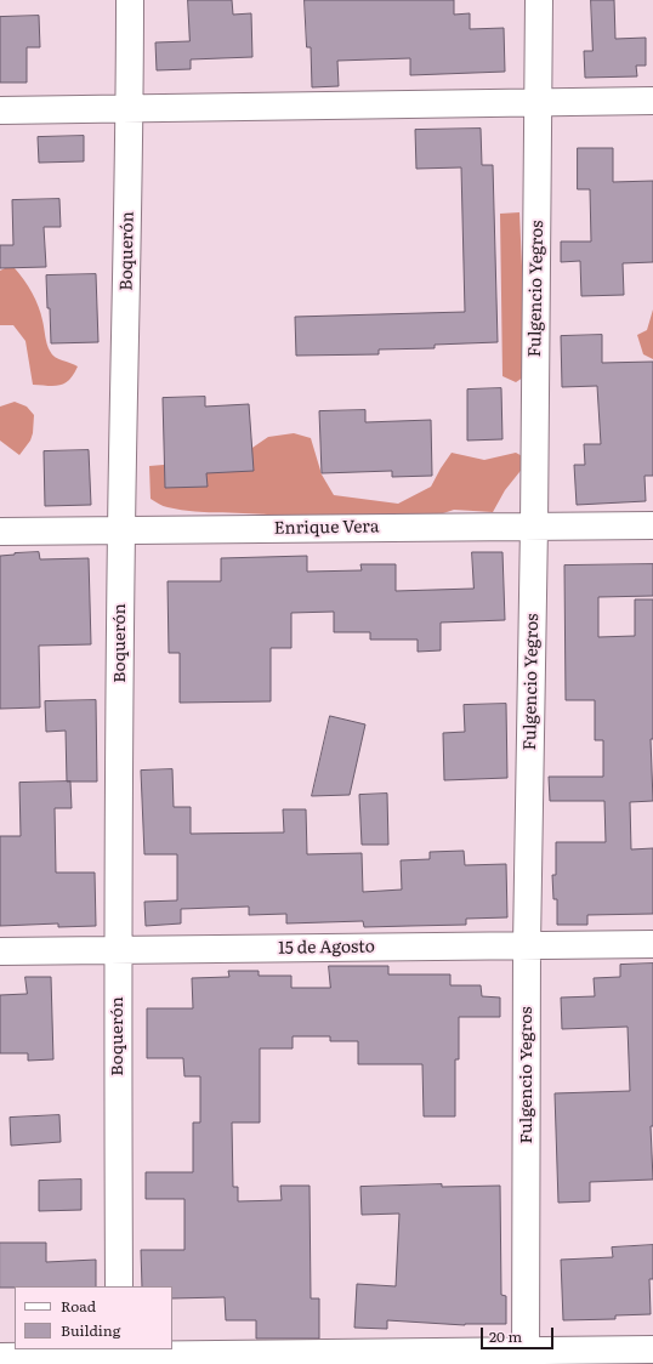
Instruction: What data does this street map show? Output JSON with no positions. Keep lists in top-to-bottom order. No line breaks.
{"streets":{"street":["Boquerón","Fulgencio Yegros","Enrique Vera","15 de Agosto"]},"crossings":[["Boquerón","Enrique Vera"],["Boquerón","15 de Agosto"],["Fulgencio Yegros","Enrique Vera"],["Fulgencio Yegros","15 de Agosto"]],"legend":["Road","Building"],"scale_bar":"20 m"}
